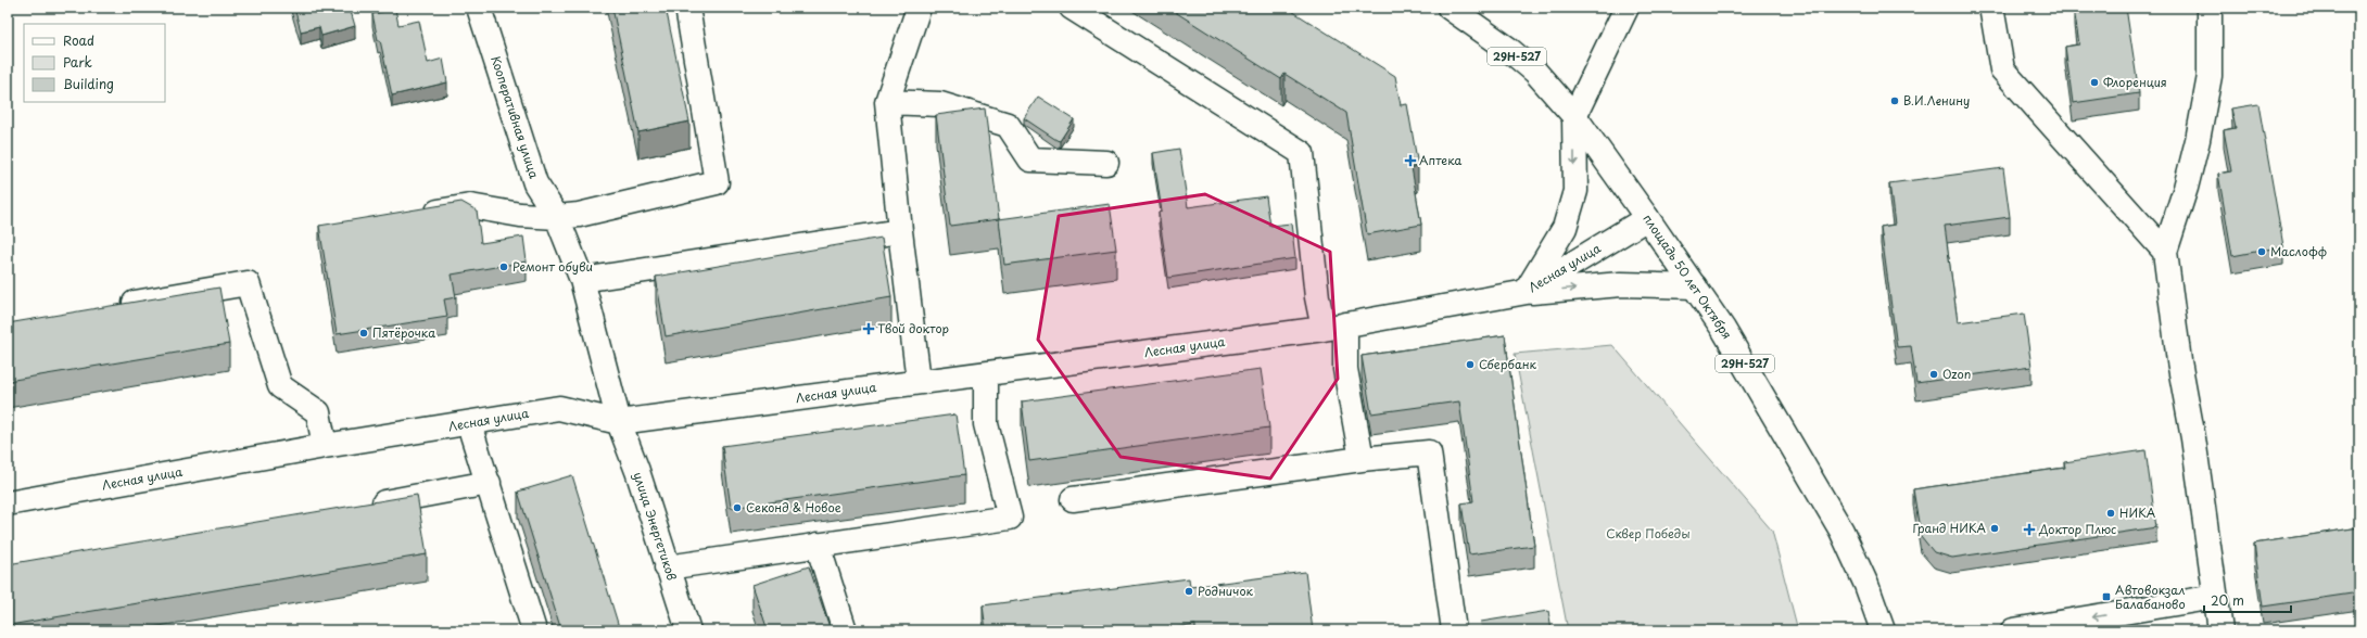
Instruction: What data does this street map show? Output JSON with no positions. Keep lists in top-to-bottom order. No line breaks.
{"streets":{"street":["29Н-527","Кооперативная улица","Лесная улица","площадь 50 лет Октября","улица Энергетиков"]},"crossings":[["29Н-527","площадь 50 лет Октября"],["Кооперативная улица","Лесная улица"],["Кооперативная улица","улица Энергетиков"],["Лесная улица","площадь 50 лет Октября"],["Лесная улица","улица Энергетиков"]],"parks":["Сквер Победы"],"places":{"other":["Флоренция","В.И.Ленину","Маслофф","Ремонт обуви","Пятёрочка","Сбербанк","Ozon","Секонд & Новое","НИКА","Гранд НИКА","Родничок"],"health":["Аптека","Твой доктор","Доктор Плюс"],"transit":["Автовокзал Балабаново"]},"legend":["Road","Park","Building"],"scale_bar":"20 m"}
